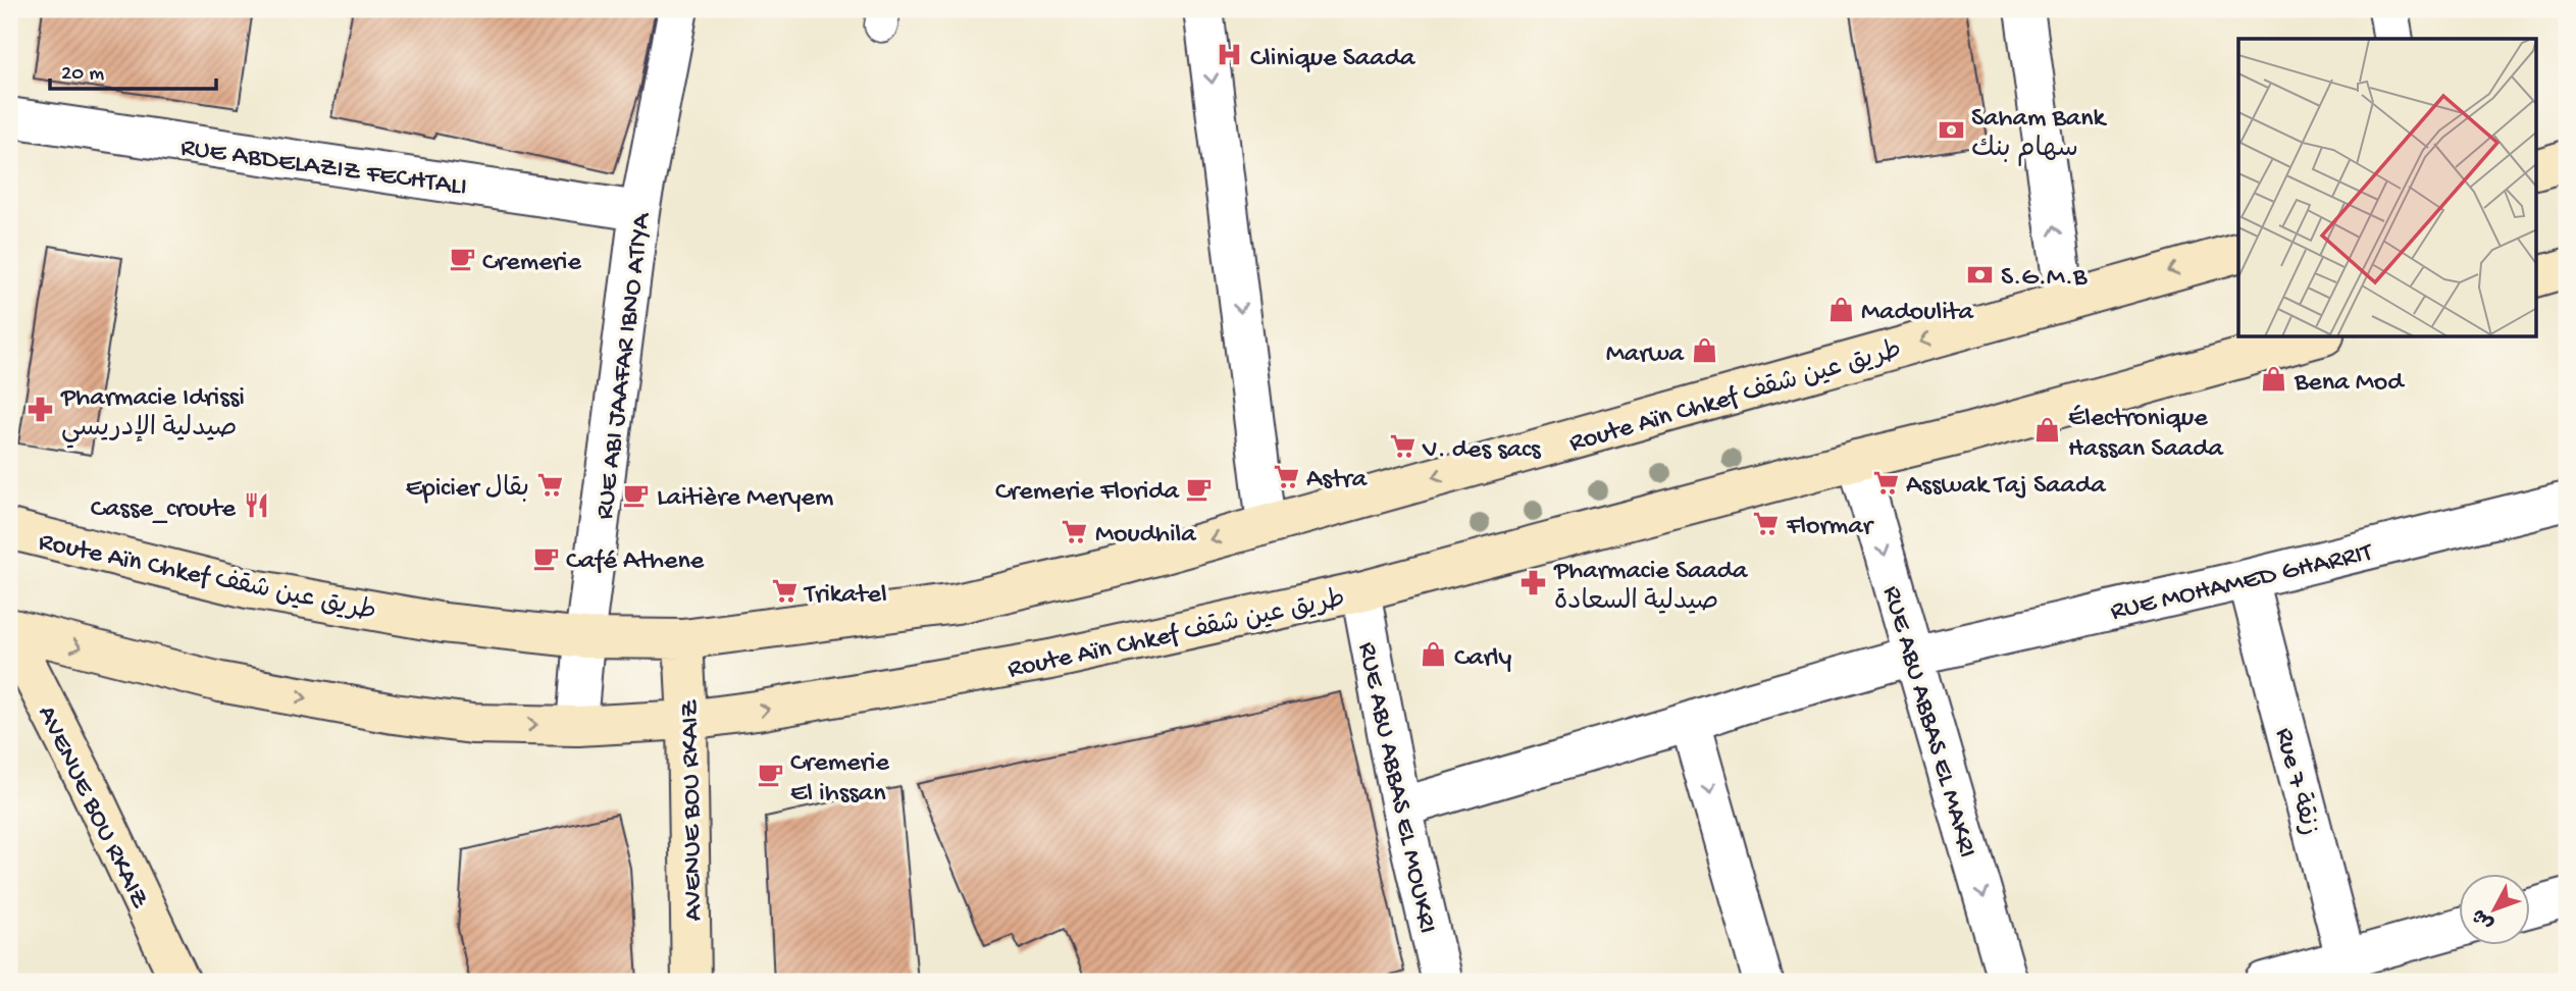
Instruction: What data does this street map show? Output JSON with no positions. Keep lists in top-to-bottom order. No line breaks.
{"streets":{"main road":["Route Aïn Chkef طريق عين شقف","AVENUE BOU RKAIZ"],"street":["RUE ABDELAZIZ FECHTALI","RUE ABI JAAFAR IBNO ATIYA","RUE MOHAMED GHARRIT","RUE ABU ABBAS EL MAKRI","Rue 7 زنقة","RUE ABU ABBAS EL MOUKRI"]},"crossings":[["RUE ABDELAZIZ FECHTALI","RUE ABI JAAFAR IBNO ATIYA"],["RUE ABI JAAFAR IBNO ATIYA","Route Aïn Chkef طريق عين شقف"],["Route Aïn Chkef طريق عين شقف","RUE ABU ABBAS EL MAKRI"],["Route Aïn Chkef طريق عين شقف","RUE ABU ABBAS EL MOUKRI"],["Route Aïn Chkef طريق عين شقف","AVENUE BOU RKAIZ"],["RUE MOHAMED GHARRIT","RUE ABU ABBAS EL MAKRI"],["RUE MOHAMED GHARRIT","Rue 7 زنقة"],["RUE MOHAMED GHARRIT","RUE ABU ABBAS EL MOUKRI"]],"places":{"hospital":["Clinique Saada"],"bank":["Saham Bank سهام بنك","S.G.M.B"],"cafe":["Cremerie","Cremerie Florida","Laitière Meryem","Café Athene","Cremerie El ihssan"],"shop":["Madoulita","Marwa","Bena Mod","Électronique Hassan Saada","Carly"],"pharmacy":["Pharmacie Idrissi صيدلية الإدريسي","Pharmacie Saada صيدلية السعادة"],"supermarket":["V. des sacs","Astra","Asswak Taj Saada","Epicier بقال","Flormar","Moudhila","Trikatel"],"restaurant":["Casse_croute"]},"scale_bar":"20 m","north":"bottom left"}
